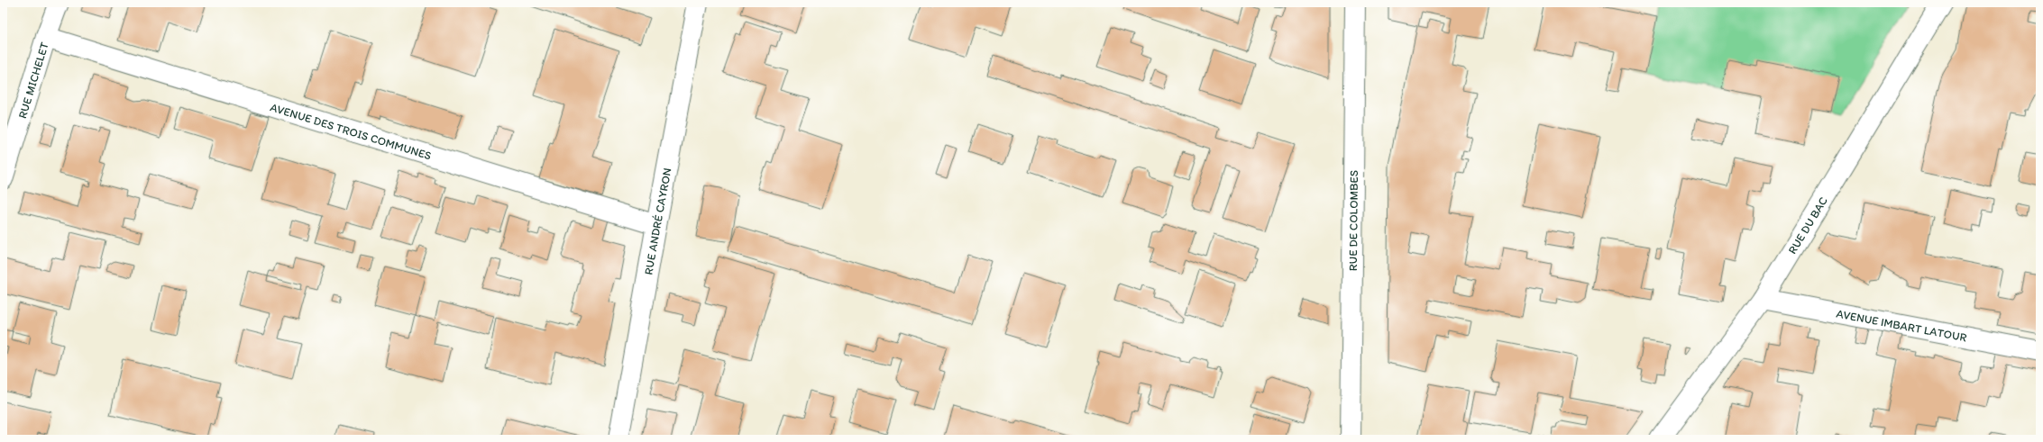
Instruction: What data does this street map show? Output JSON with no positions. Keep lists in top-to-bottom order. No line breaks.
{"streets":{"street":["RUE MICHELET","AVENUE DES TROIS COMMUNES","RUE ANDRÉ CAYRON","RUE DE COLOMBES","RUE DU BAC","AVENUE IMBART LATOUR"]},"crossings":[["RUE MICHELET","AVENUE DES TROIS COMMUNES"],["AVENUE DES TROIS COMMUNES","RUE ANDRÉ CAYRON"],["RUE DU BAC","AVENUE IMBART LATOUR"]]}
